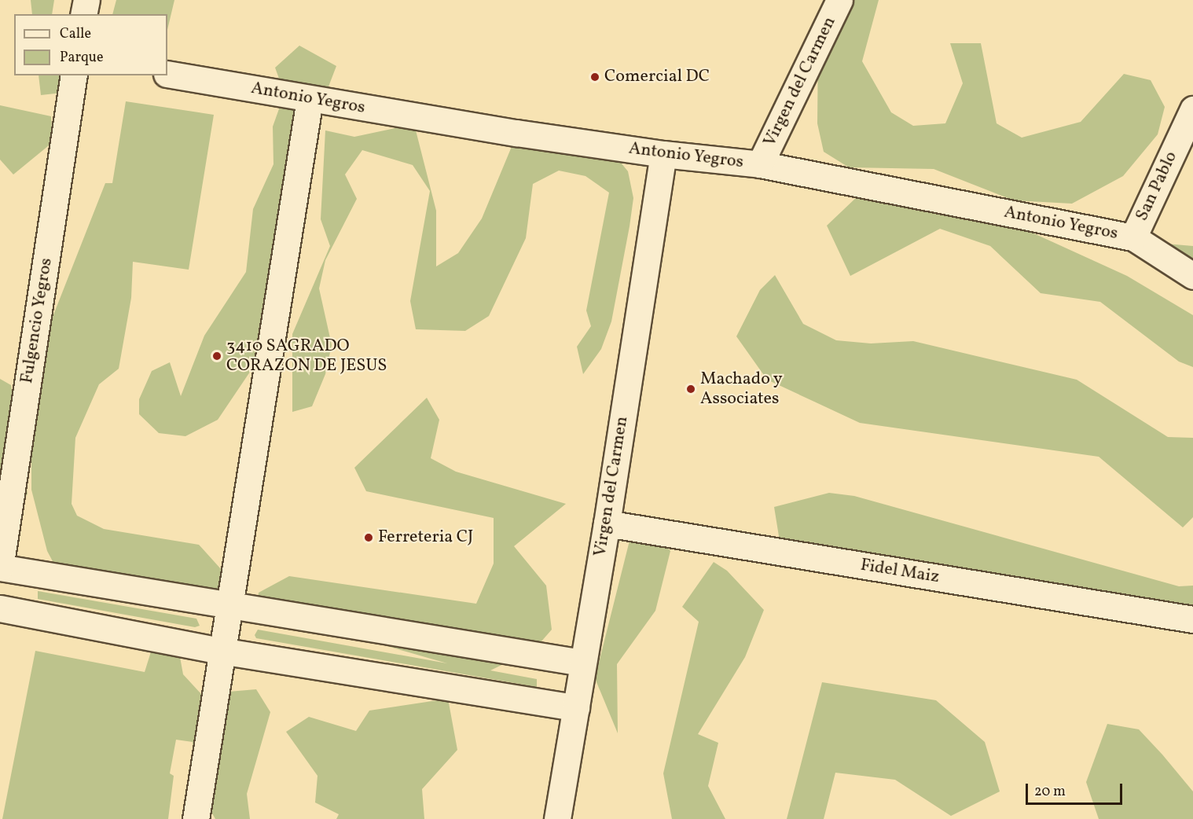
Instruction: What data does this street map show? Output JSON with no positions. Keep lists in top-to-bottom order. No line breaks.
{"streets":{"street":["Virgen del Carmen","Antonio Yegros","San Pablo","Fulgencio Yegros","Fidel Maiz"]},"crossings":[["Virgen del Carmen","Antonio Yegros"],["Virgen del Carmen","Fidel Maiz"],["Antonio Yegros","San Pablo"]],"places":["Comercial DC","3410 SAGRADO CORAZON DE JESUS","Machado y Associates","Ferreteria CJ"],"legend":["Calle","Parque"],"scale_bar":"20 m"}
